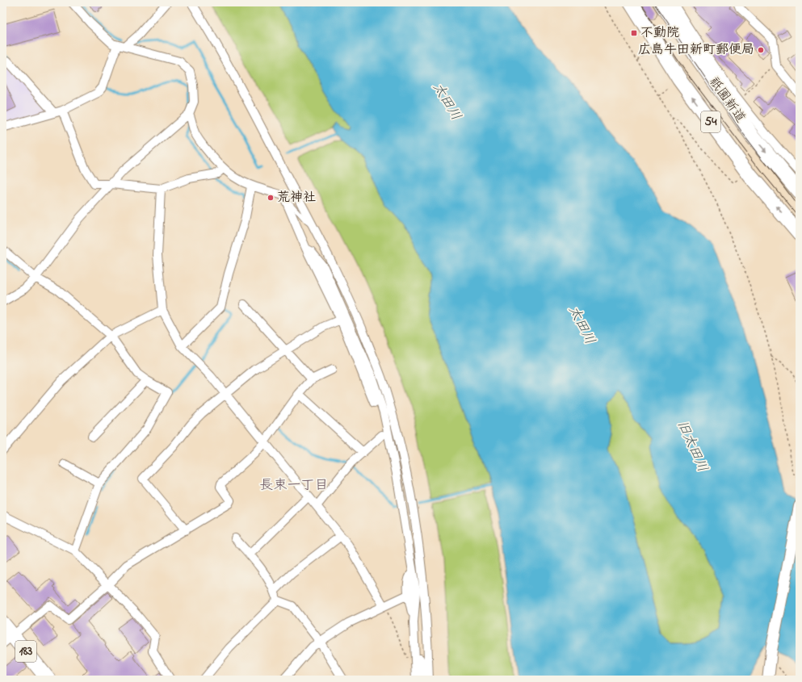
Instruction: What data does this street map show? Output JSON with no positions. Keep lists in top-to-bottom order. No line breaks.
{"streets":{"highway":["祇園新道","54","183"]},"districts":["長束一丁目"],"water":["太田川","旧太田川"],"places":{"transit":["不動院"],"other":["広島牛田新町郵便局","荒神社"]}}
